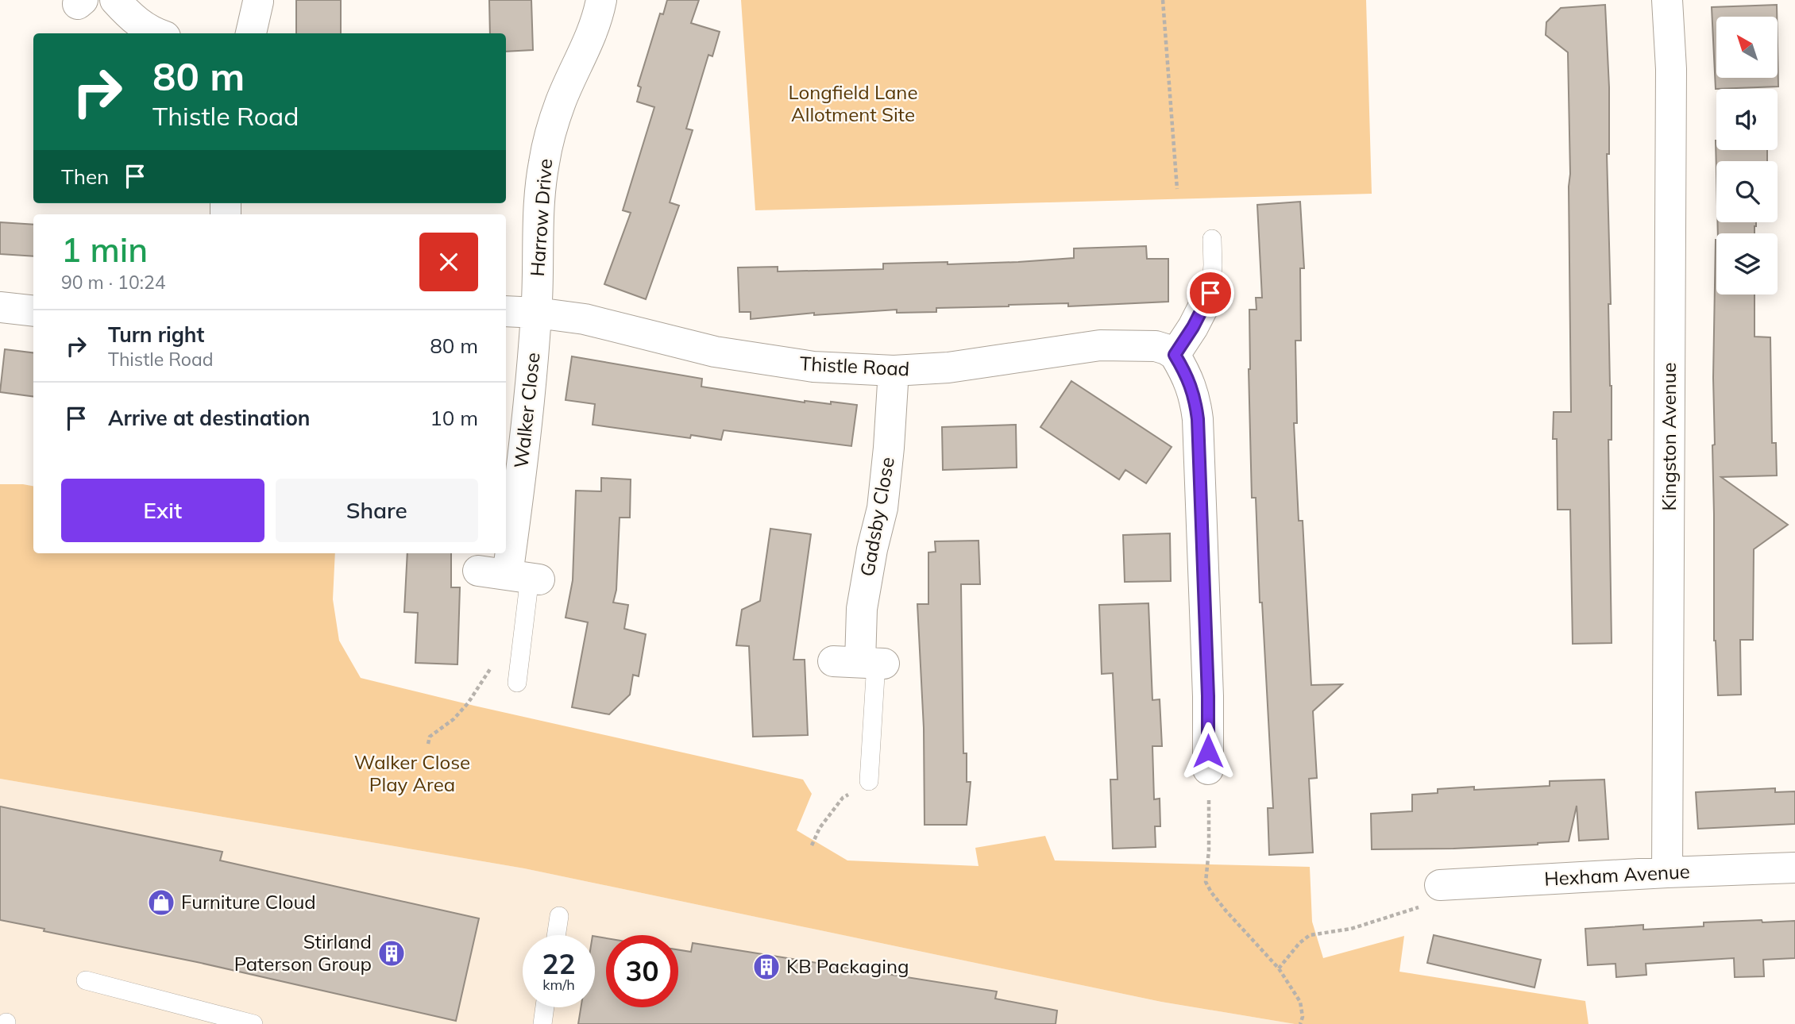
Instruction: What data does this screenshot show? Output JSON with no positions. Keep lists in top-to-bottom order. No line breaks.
{"streets":{"street":["Harrow Drive","Thistle Road","Walker Close","Kingston Avenue","Gadsby Close","Hexham Avenue"]},"crossings":[["Harrow Drive","Thistle Road"],["Harrow Drive","Walker Close"],["Thistle Road","Walker Close"],["Thistle Road","Gadsby Close"],["Kingston Avenue","Hexham Avenue"]],"parks":["Longfield Lane Allotment Site","Walker Close Play Area"],"places":{"shop":["Furniture Cloud"],"building":["Stirland Paterson Group","KB Packaging"]},"north":"top left","page":{"turn":["80 m","Thistle Road"],"then":"Then","heading":["1 min","90 m · 10:24"],"list":[{"name":"Turn right","note":"Thistle Road","value":"80 m"},{"name":"Arrive at destination","value":"10 m"}],"buttons":["Exit","Share"],"speed":"22 km/h","limit":"30"}}
